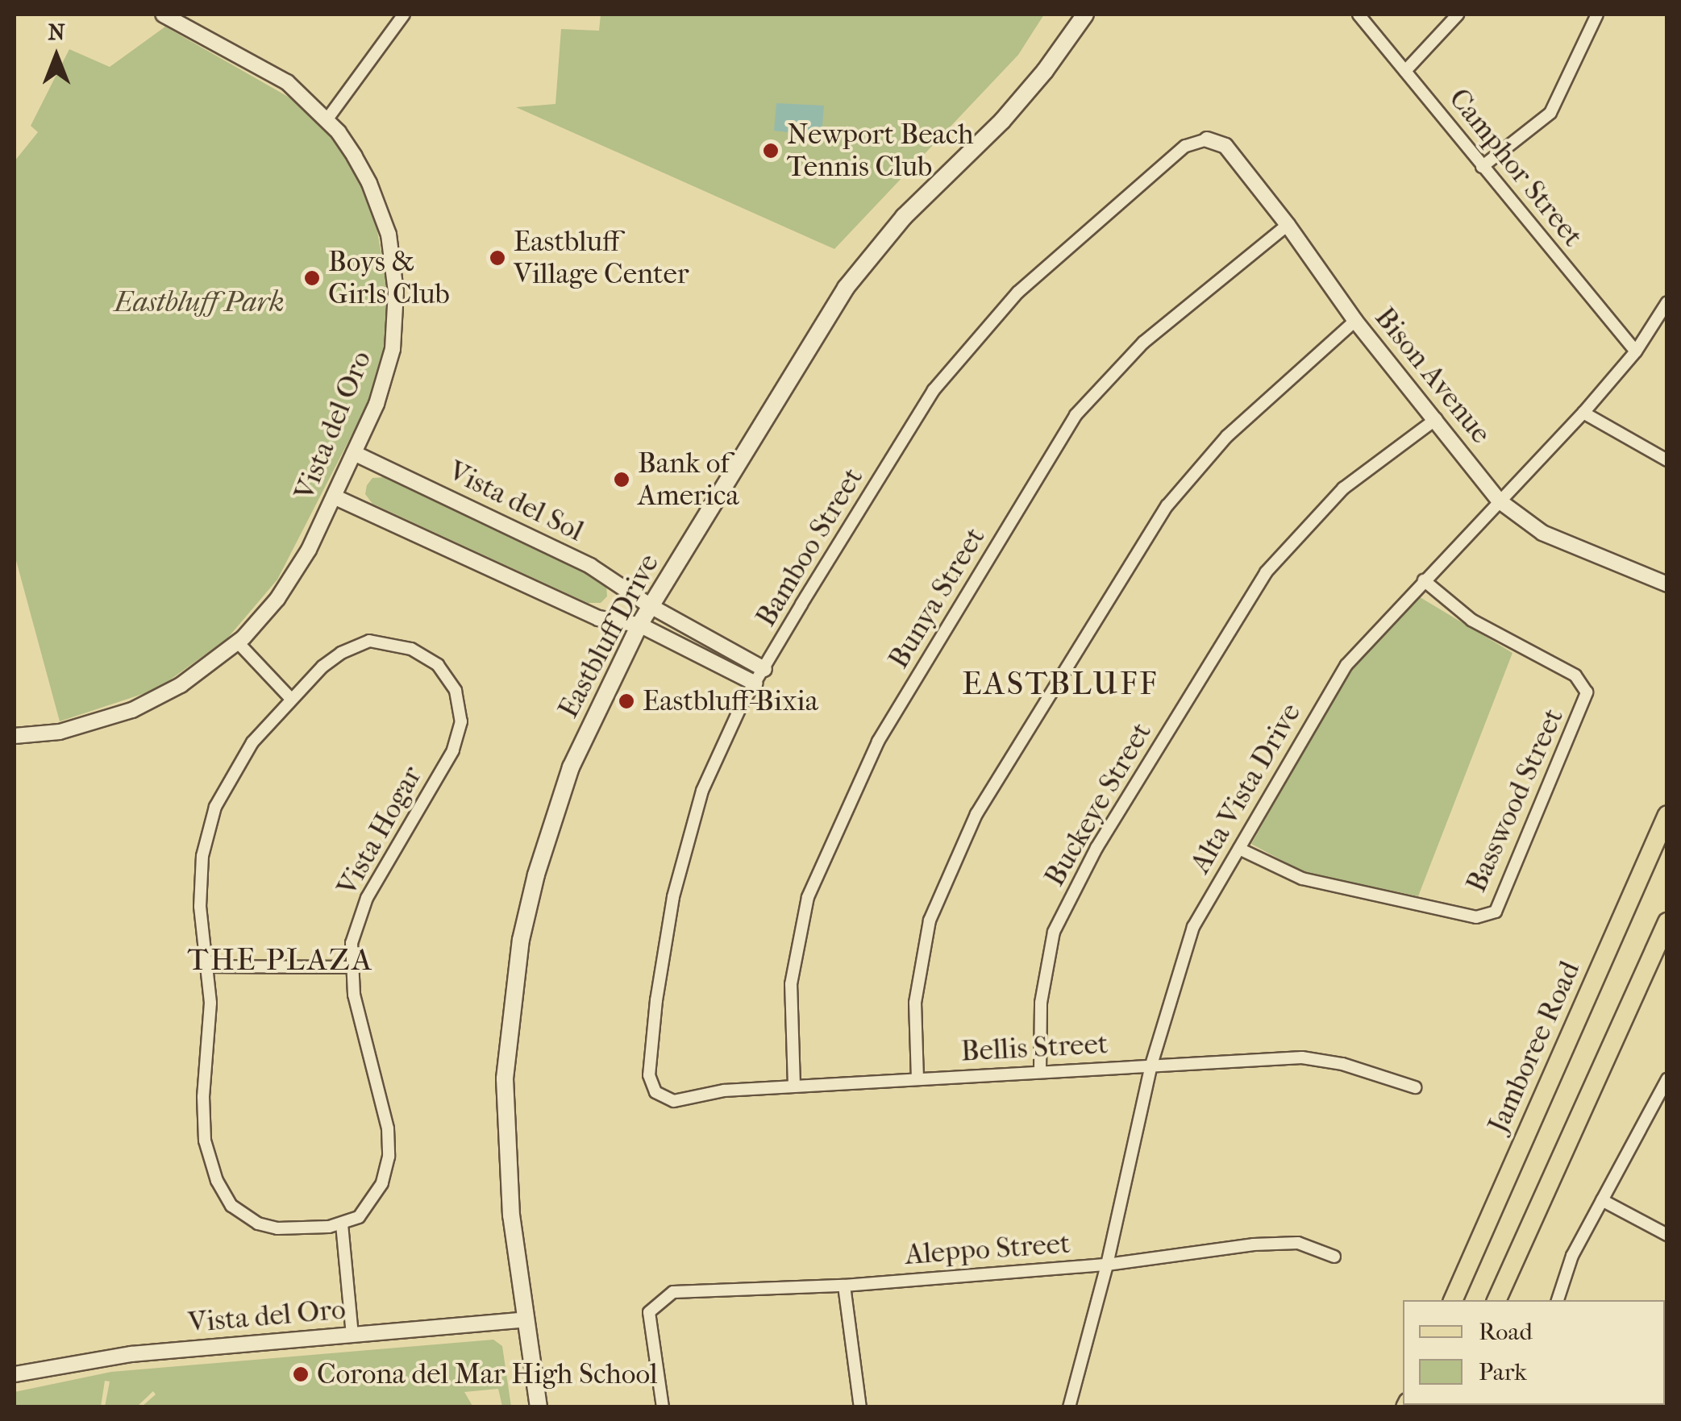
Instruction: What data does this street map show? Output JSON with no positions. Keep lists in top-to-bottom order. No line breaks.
{"streets":{"main road":["Eastbluff Drive","Jamboree Road"],"street":["Camphor Street","Bison Avenue","Vista del Oro","Vista del Sol","Bamboo Street","Bunya Street","Alta Vista Drive","Basswood Street","Buckeye Street","Vista Hogar","Bellis Street","Aleppo Street"]},"crossings":[["Camphor Street","Alta Vista Drive"],["Bison Avenue","Bamboo Street"],["Bison Avenue","Bunya Street"],["Bison Avenue","Alta Vista Drive"],["Bison Avenue","Buckeye Street"],["Vista del Oro","Vista del Sol"],["Vista del Oro","Eastbluff Drive"],["Vista del Sol","Bamboo Street"],["Vista del Sol","Eastbluff Drive"],["Bamboo Street","Bellis Street"],["Bunya Street","Bellis Street"],["Alta Vista Drive","Basswood Street"],["Alta Vista Drive","Bellis Street"],["Alta Vista Drive","Aleppo Street"],["Buckeye Street","Bellis Street"]],"districts":["EASTBLUFF","THE PLAZA"],"parks":["Eastbluff Park"],"places":["Newport Beach Tennis Club","Eastbluff Village Center","Boys & Girls Club","Bank of America","Eastbluff-Bixia","Corona del Mar High School"],"legend":["Road","Park"],"north":"top"}
